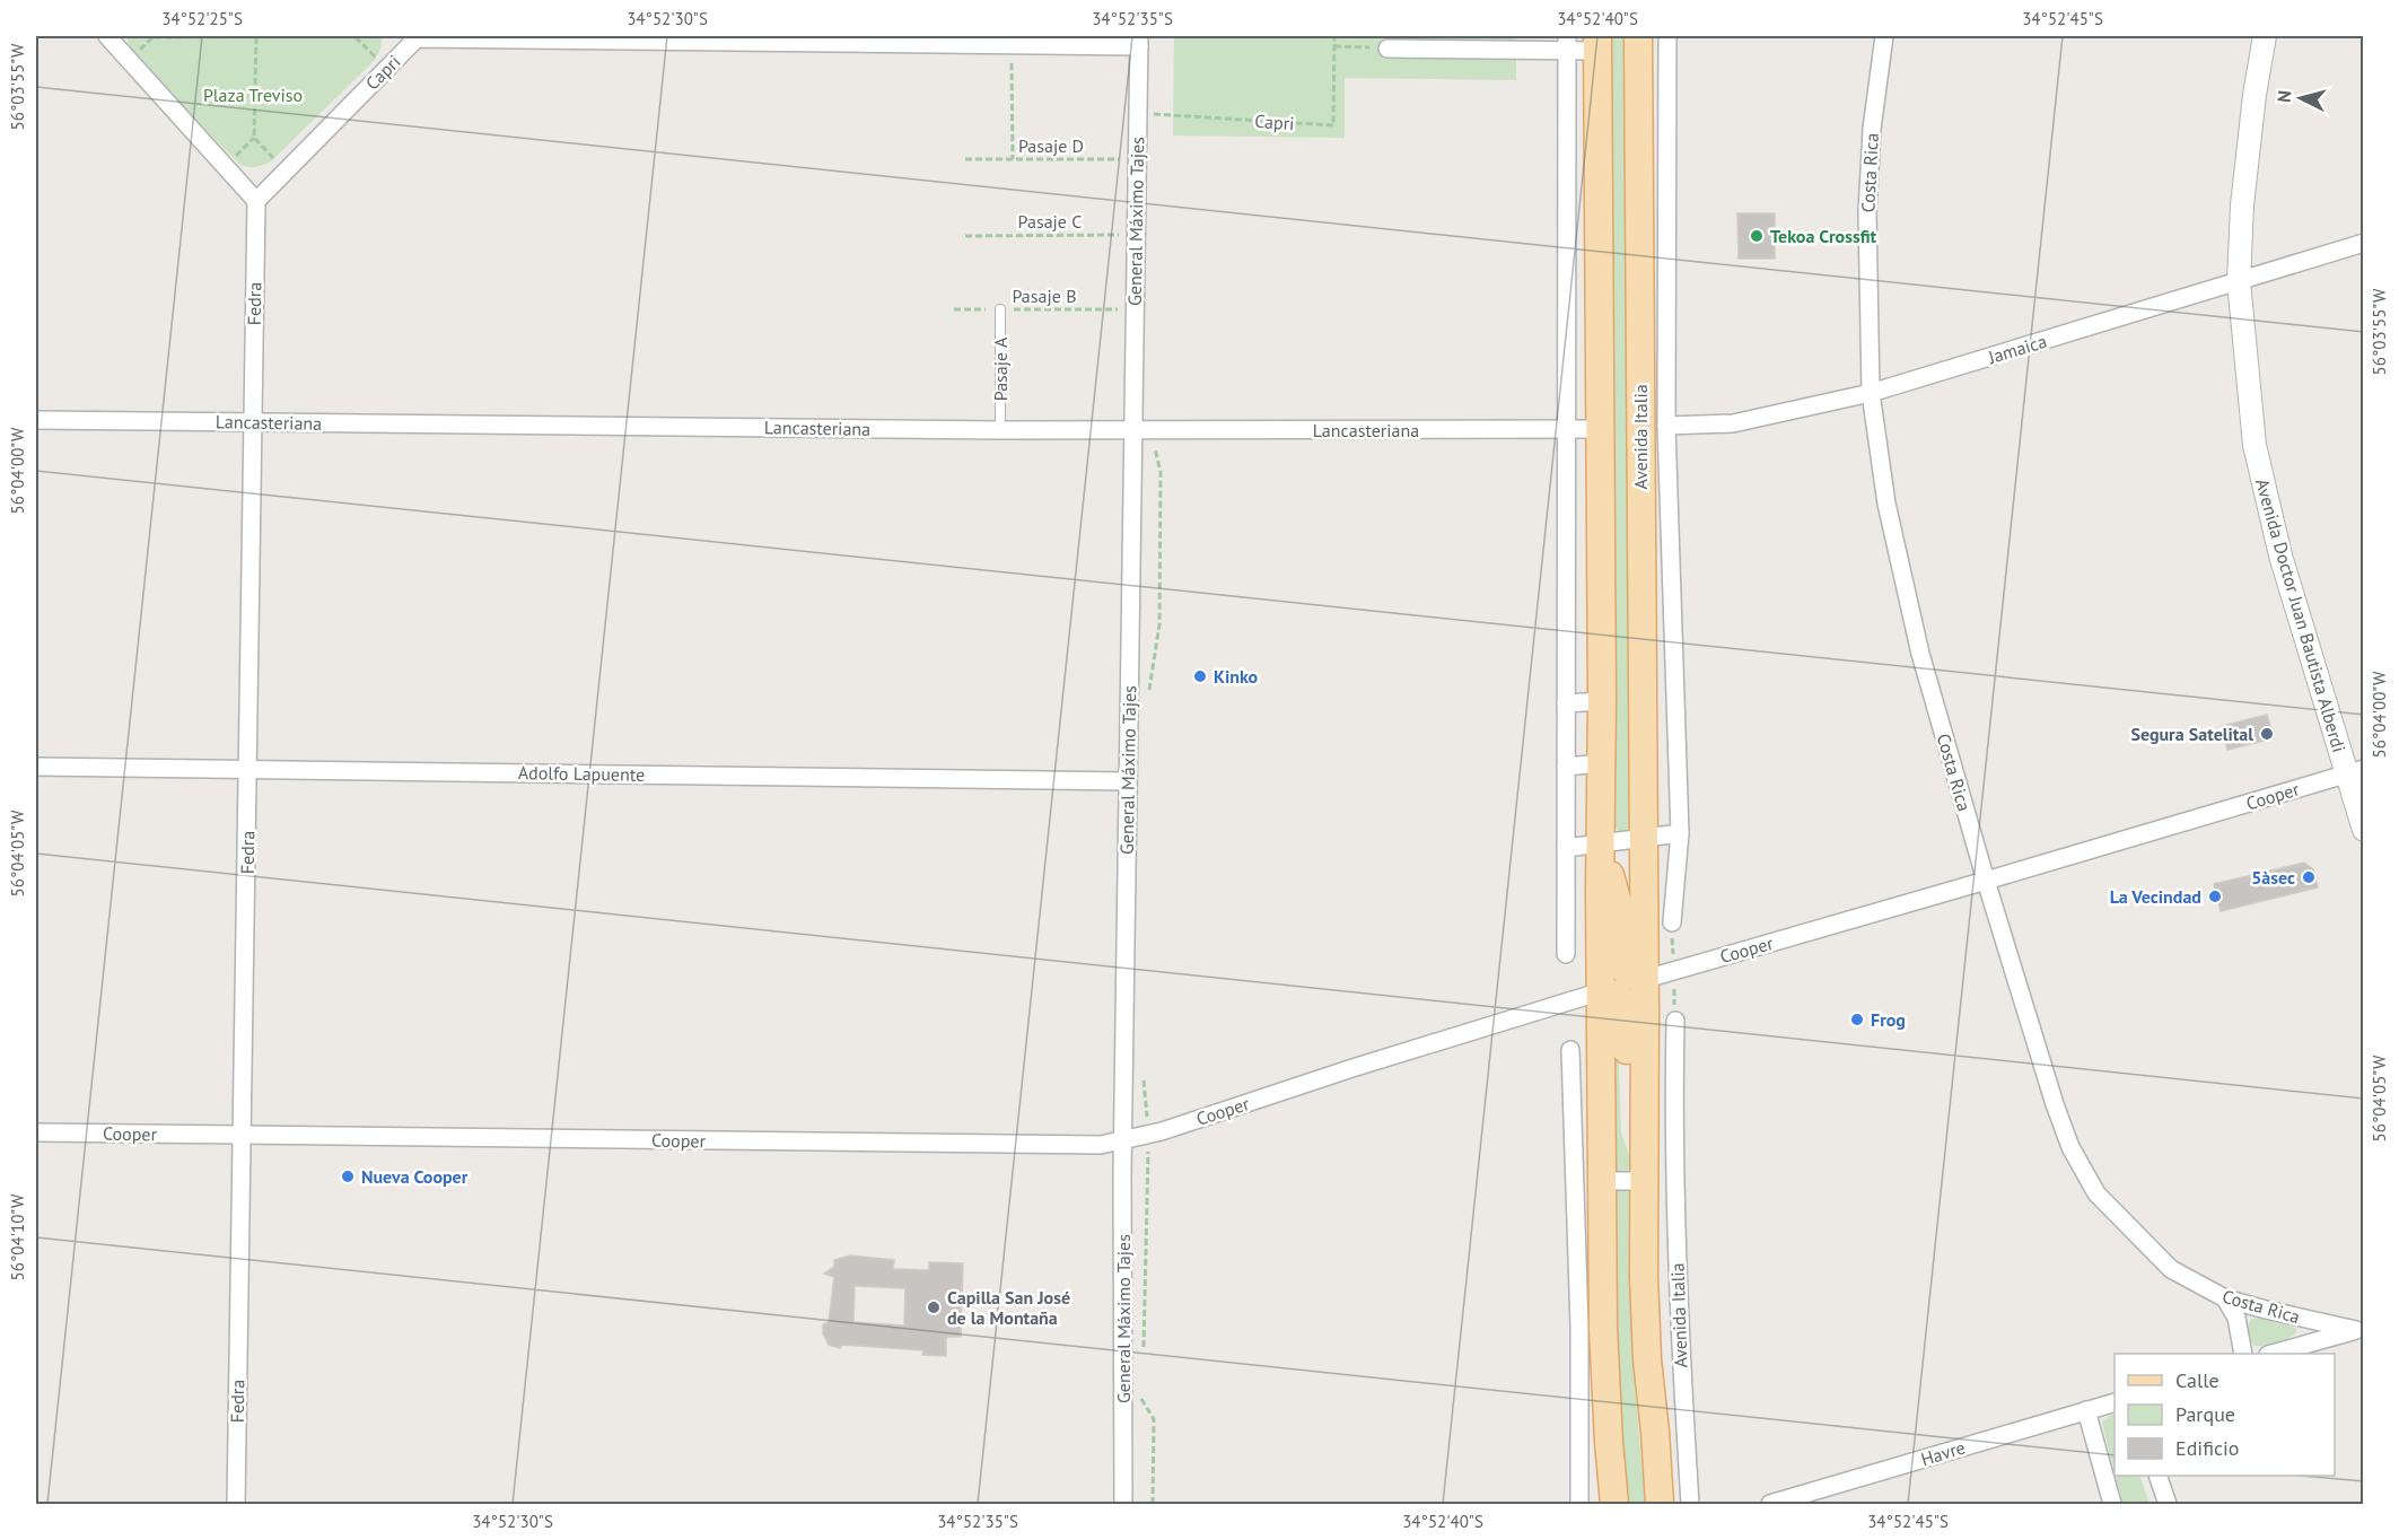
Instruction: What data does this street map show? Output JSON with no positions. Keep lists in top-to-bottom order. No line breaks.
{"streets":{"main road":["Avenida Italia"],"street":["Capri","Costa Rica","General Máximo Tajes","Fedra","Jamaica","Lancasteriana","Avenida Doctor Juan Bautista Alberdi","Adolfo Lapuente","Cooper","Havre"],"lane":["Pasaje A"],"path":["Pasaje D","Pasaje C","Pasaje B"]},"crossings":[["Capri","General Máximo Tajes"],["Capri","Fedra"],["Pasaje D","General Máximo Tajes"],["Costa Rica","Jamaica"],["Costa Rica","Cooper"],["Pasaje C","General Máximo Tajes"],["General Máximo Tajes","Pasaje B"],["General Máximo Tajes","Lancasteriana"],["General Máximo Tajes","Adolfo Lapuente"],["General Máximo Tajes","Cooper"],["Pasaje B","Pasaje A"],["Fedra","Lancasteriana"],["Fedra","Adolfo Lapuente"],["Fedra","Cooper"],["Jamaica","Avenida Italia"],["Jamaica","Avenida Doctor Juan Bautista Alberdi"],["Pasaje A","Lancasteriana"],["Avenida Italia","Cooper"],["Avenida Doctor Juan Bautista Alberdi","Cooper"]],"parks":["Plaza Treviso"],"places":["Tekoa Crossfit","Kinko","Segura Satelital","5àsec","La Vecindad","Frog","Nueva Cooper","Capilla San José de la Montaña"],"legend":["Calle","Parque","Edificio"],"north":"left","coordinates":["34°52'25\"S","34°52'30\"S","34°52'35\"S","34°52'40\"S","34°52'45\"S","56°03'55\"W","56°04'00\"W","56°04'05\"W","56°04'10\"W"]}
